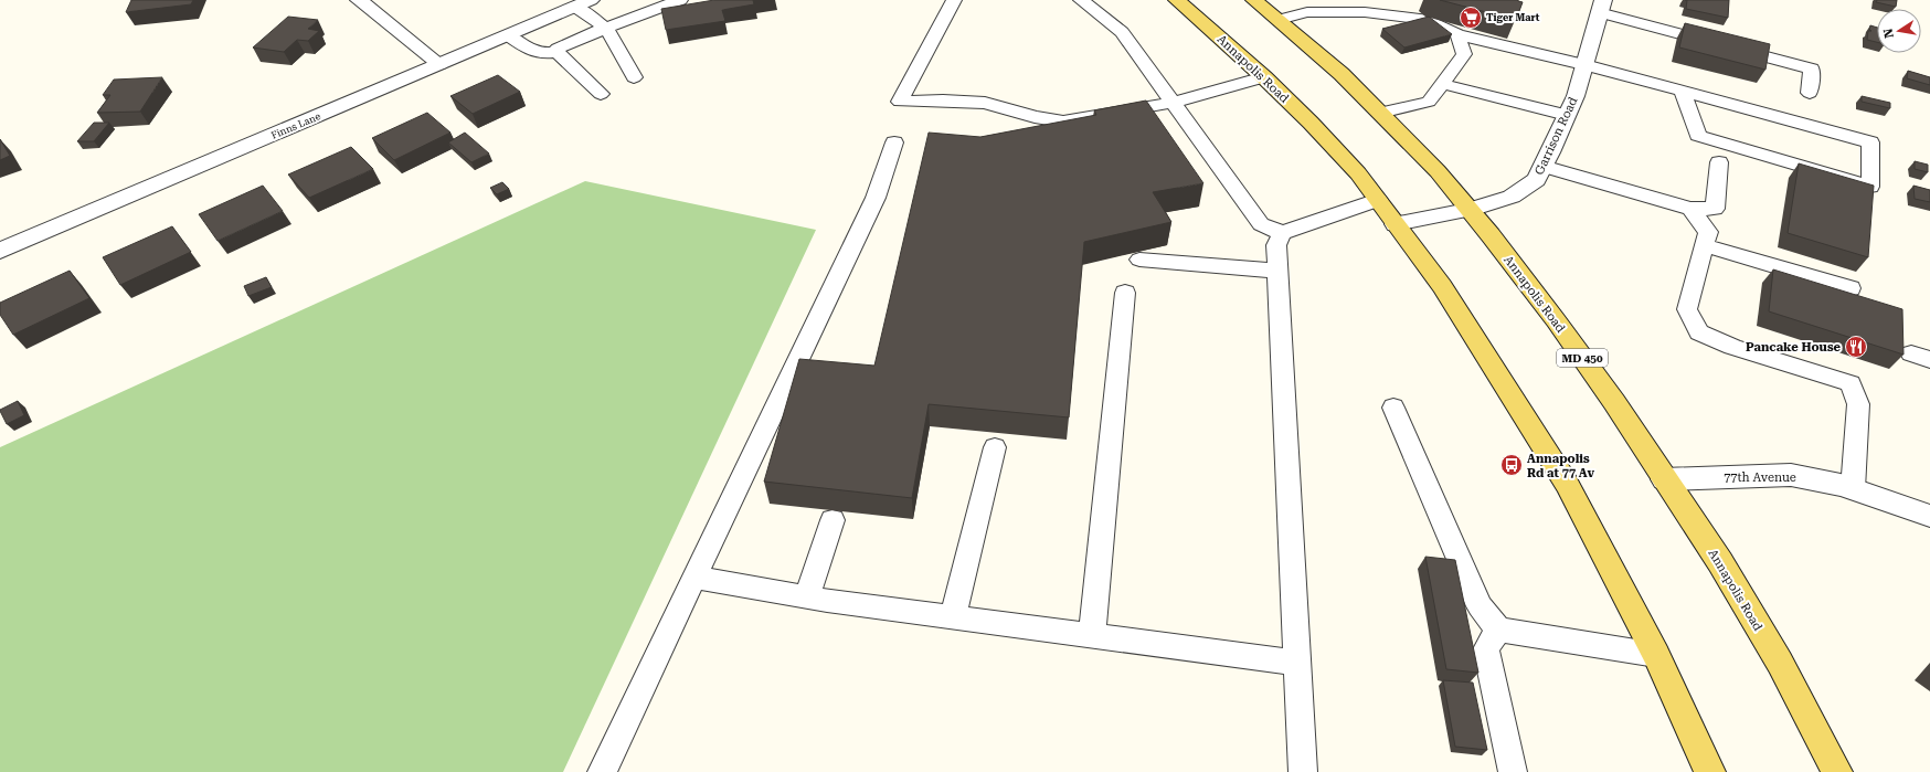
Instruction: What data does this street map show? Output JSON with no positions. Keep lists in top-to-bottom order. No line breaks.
{"streets":{"main road":["Annapolis Road","MD 450"],"street":["Finns Lane","Garrison Road","77th Avenue"]},"crossings":[["Annapolis Road","Garrison Road"],["Annapolis Road","77th Avenue"]],"places":{"supermarket":["Tiger Mart"],"restaurant":["Pancake House"],"bus stop":["Annapolis Rd at 77 Av"]},"north":"left"}
